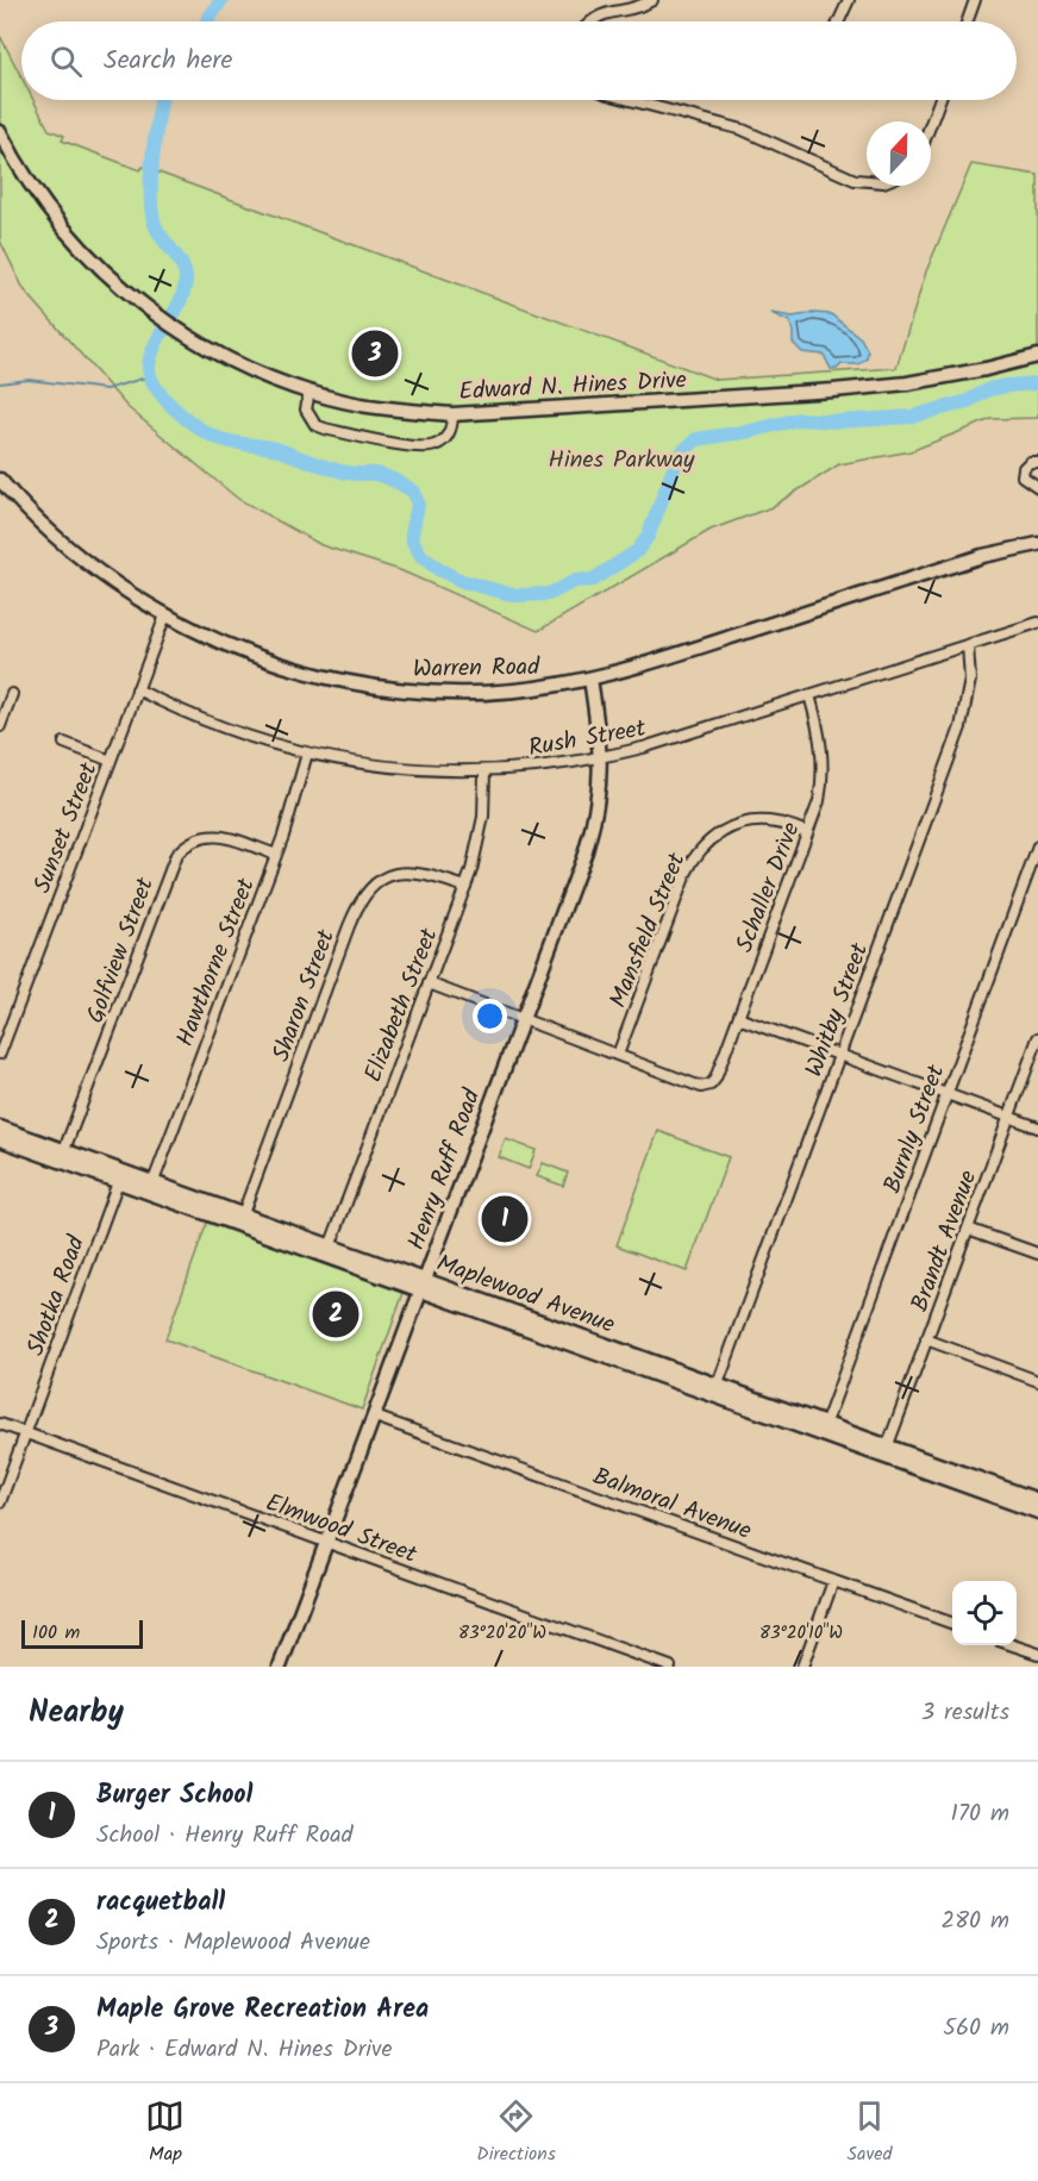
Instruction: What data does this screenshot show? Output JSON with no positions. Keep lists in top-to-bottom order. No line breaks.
{"streets":{"street":["Edward N. Hines Drive","Warren Road","Rush Street","Sunset Street","Schaller Drive","Mansfield Street","Golfview Street","Hawthorne Street","Sharon Street","Elizabeth Street","Whitby Street","Burnly Street","Henry Ruff Road","Brandt Avenue","Maplewood Avenue","Shotka Road","Balmoral Avenue","Elmwood Street"]},"crossings":[["Warren Road","Sunset Street"],["Warren Road","Henry Ruff Road"],["Rush Street","Sunset Street"],["Rush Street","Schaller Drive"],["Rush Street","Hawthorne Street"],["Rush Street","Elizabeth Street"],["Rush Street","Whitby Street"],["Rush Street","Henry Ruff Road"],["Schaller Drive","Mansfield Street"],["Golfview Street","Hawthorne Street"],["Golfview Street","Maplewood Avenue"],["Hawthorne Street","Maplewood Avenue"],["Sharon Street","Elizabeth Street"],["Sharon Street","Maplewood Avenue"],["Elizabeth Street","Maplewood Avenue"],["Whitby Street","Maplewood Avenue"],["Burnly Street","Maplewood Avenue"],["Henry Ruff Road","Maplewood Avenue"],["Henry Ruff Road","Balmoral Avenue"],["Henry Ruff Road","Elmwood Street"],["Brandt Avenue","Maplewood Avenue"],["Maplewood Avenue","Shotka Road"],["Shotka Road","Elmwood Street"]],"parks":["Hines Parkway"],"scale_bar":"100 m","north":"top","page":{"search":"Search here","pins":["3","1","2"],"scale":"100 m","heading":["Nearby","3 results"],"list":[{"mark":"1","name":"Burger School","note":"School · Henry Ruff Road","value":"170 m"},{"mark":"2","name":"racquetball","note":"Sports · Maplewood Avenue","value":"280 m"},{"mark":"3","name":"Maple Grove Recreation Area","note":"Park · Edward N. Hines Drive","value":"560 m"}],"nav":["Map","Directions","Saved"]},"coordinates":["83°20'20\"W","83°20'10\"W"]}
